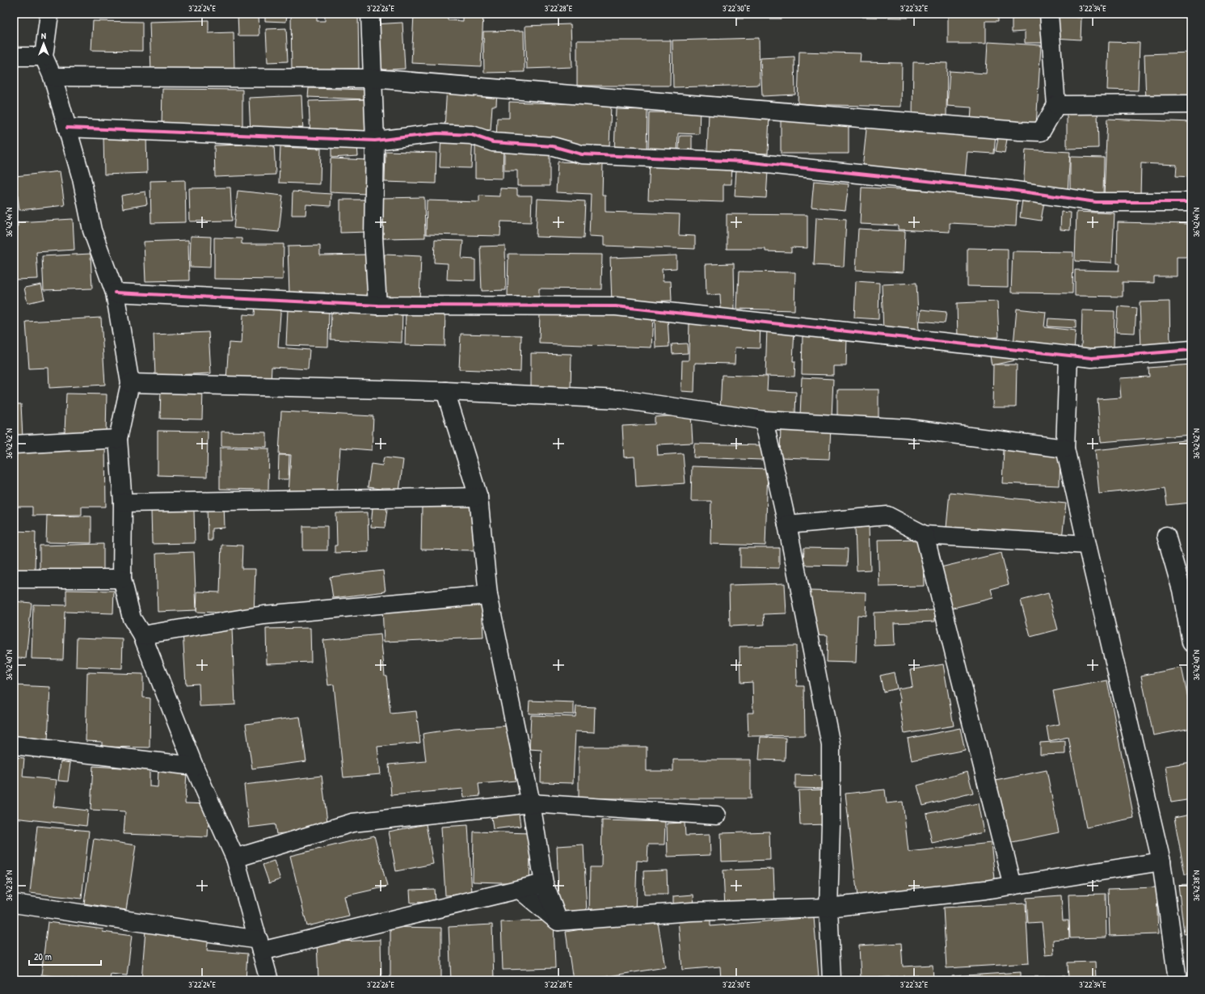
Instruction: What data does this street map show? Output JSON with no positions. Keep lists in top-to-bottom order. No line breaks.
{"scale_bar":"20 m","north":"top","coordinates":["3°22'24\"E","3°22'26\"E","3°22'28\"E","3°22'30\"E","3°22'32\"E","3°22'34\"E","36°42'44\"N","36°42'42\"N","36°42'40\"N","36°42'38\"N"]}
